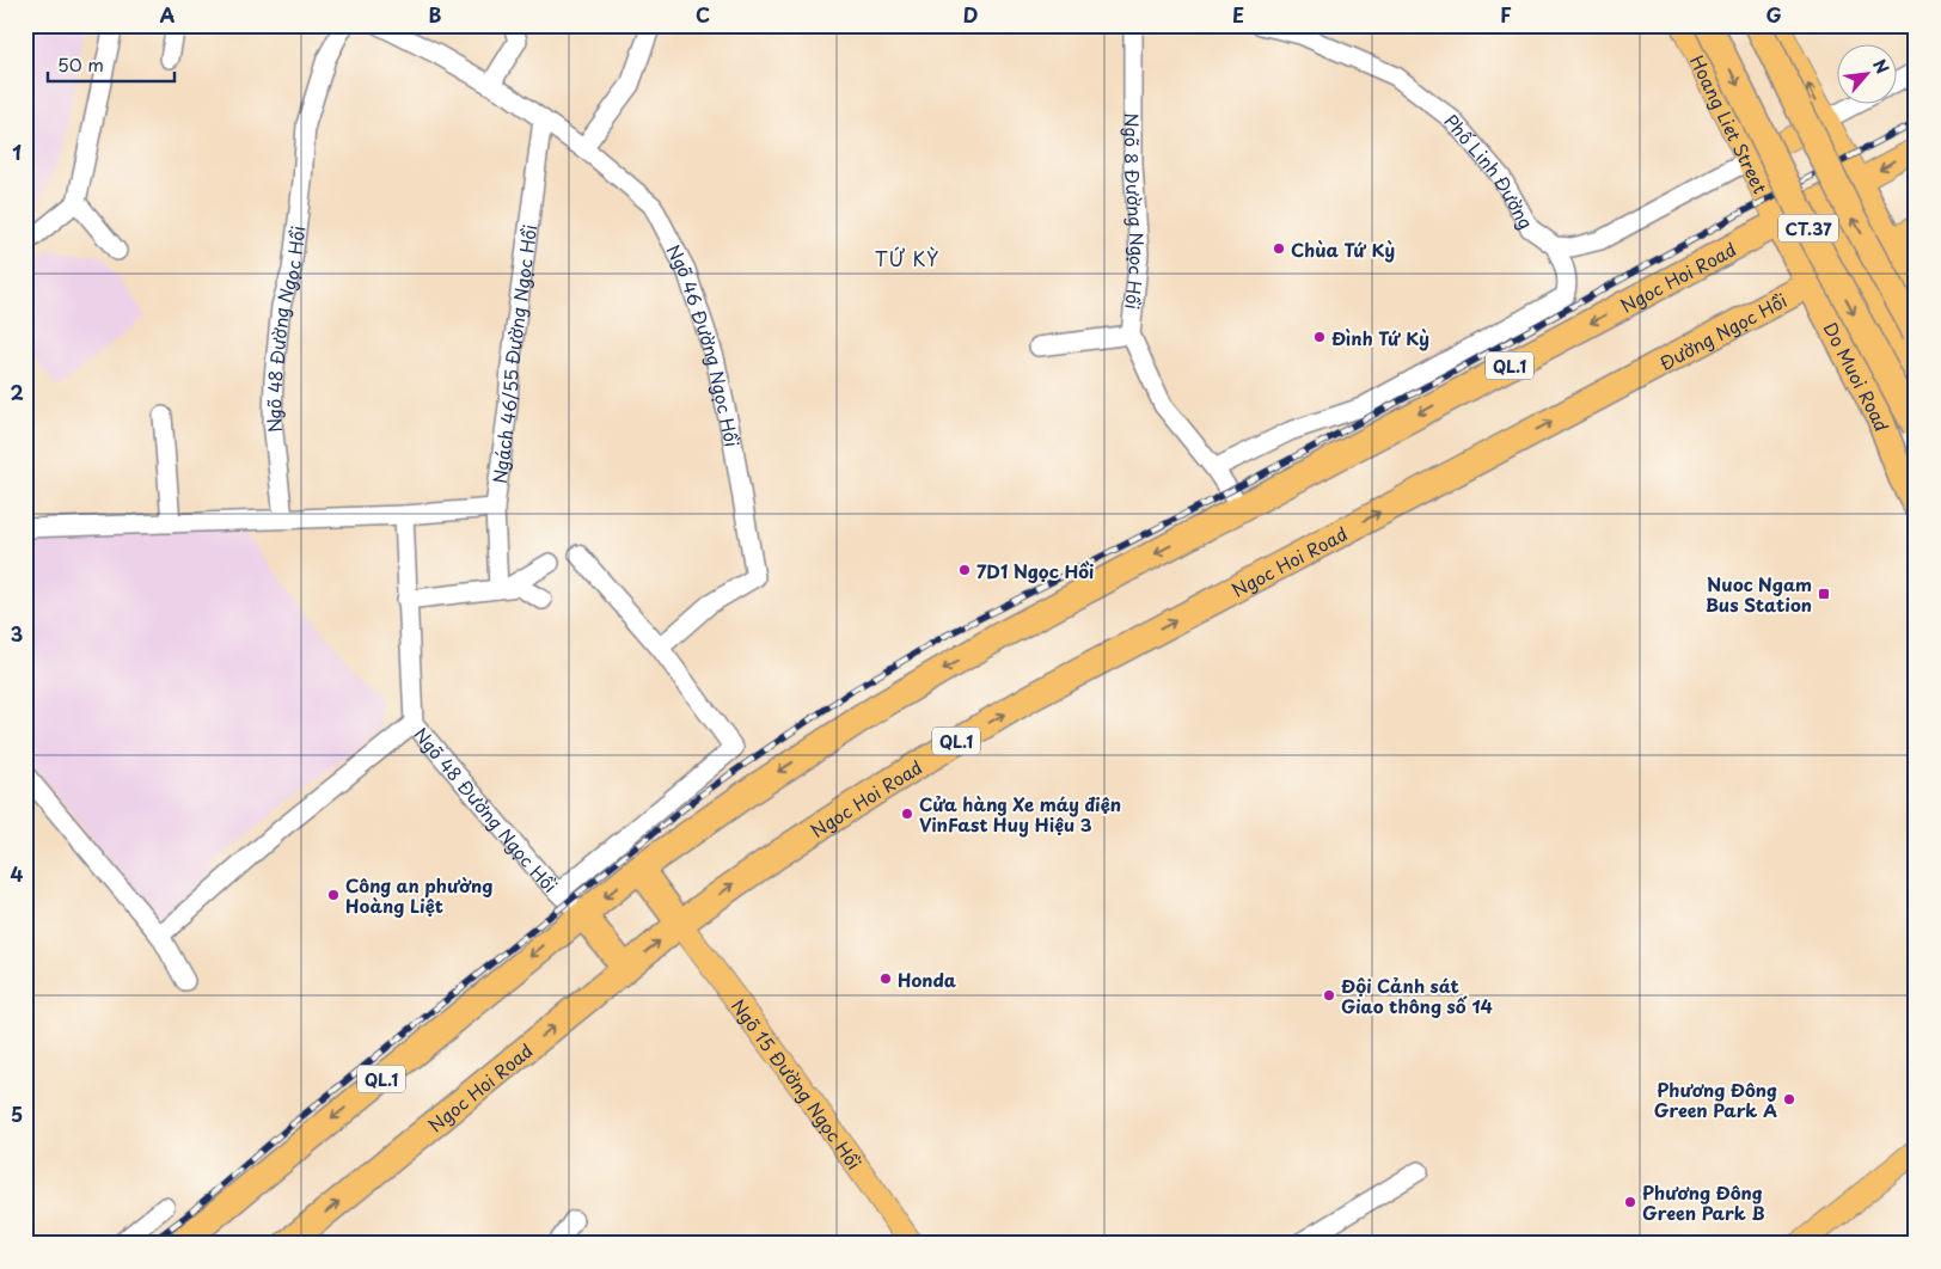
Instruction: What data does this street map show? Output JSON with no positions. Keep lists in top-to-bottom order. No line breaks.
{"streets":{"highway":["CT.37","Ngoc Hoi Road","Đường Ngọc Hồi","QL.1","Do Muoi Road"],"main road":["Hoang Liet Street","Ngõ 15 Đường Ngọc Hồi"],"street":["Phố Linh Đường","Ngõ 8 Đường Ngọc Hồi","Ngõ 48 Đường Ngọc Hồi","Ngõ 46 Đường Ngọc Hồi","Ngách 46/55 Đường Ngọc Hồi"]},"crossings":[["Hoang Liet Street","Ngoc Hoi Road"],["Hoang Liet Street","Do Muoi Road"],["Ngõ 8 Đường Ngọc Hồi","Ngoc Hoi Road"],["Ngõ 8 Đường Ngọc Hồi","QL.1"],["Ngoc Hoi Road","Đường Ngọc Hồi"],["Ngoc Hoi Road","QL.1"],["Ngoc Hoi Road","Do Muoi Road"],["Ngoc Hoi Road","Ngõ 15 Đường Ngọc Hồi"],["Ngõ 48 Đường Ngọc Hồi","QL.1"],["Đường Ngọc Hồi","QL.1"],["Đường Ngọc Hồi","Do Muoi Road"],["Đường Ngọc Hồi","Ngõ 15 Đường Ngọc Hồi"],["Ngõ 46 Đường Ngọc Hồi","Ngách 46/55 Đường Ngọc Hồi"],["QL.1","Do Muoi Road"]],"districts":["TỨ KỲ"],"places":{"other":["Chùa Tứ Kỳ","Đình Tứ Kỳ","7D1 Ngọc Hồi","Cửa hàng Xe máy điện VinFast Huy Hiệu 3","Công an phường Hoàng Liệt","Honda","Đội Cảnh sát Giao thông số 14","Phương Đông Green Park A","Phương Đông Green Park B"],"transit":["Nuoc Ngam Bus Station"]},"scale_bar":"50 m","north":"top right","grid":{"columns":["A","B","C","D","E","F","G"],"rows":["1","2","3","4","5"]}}
